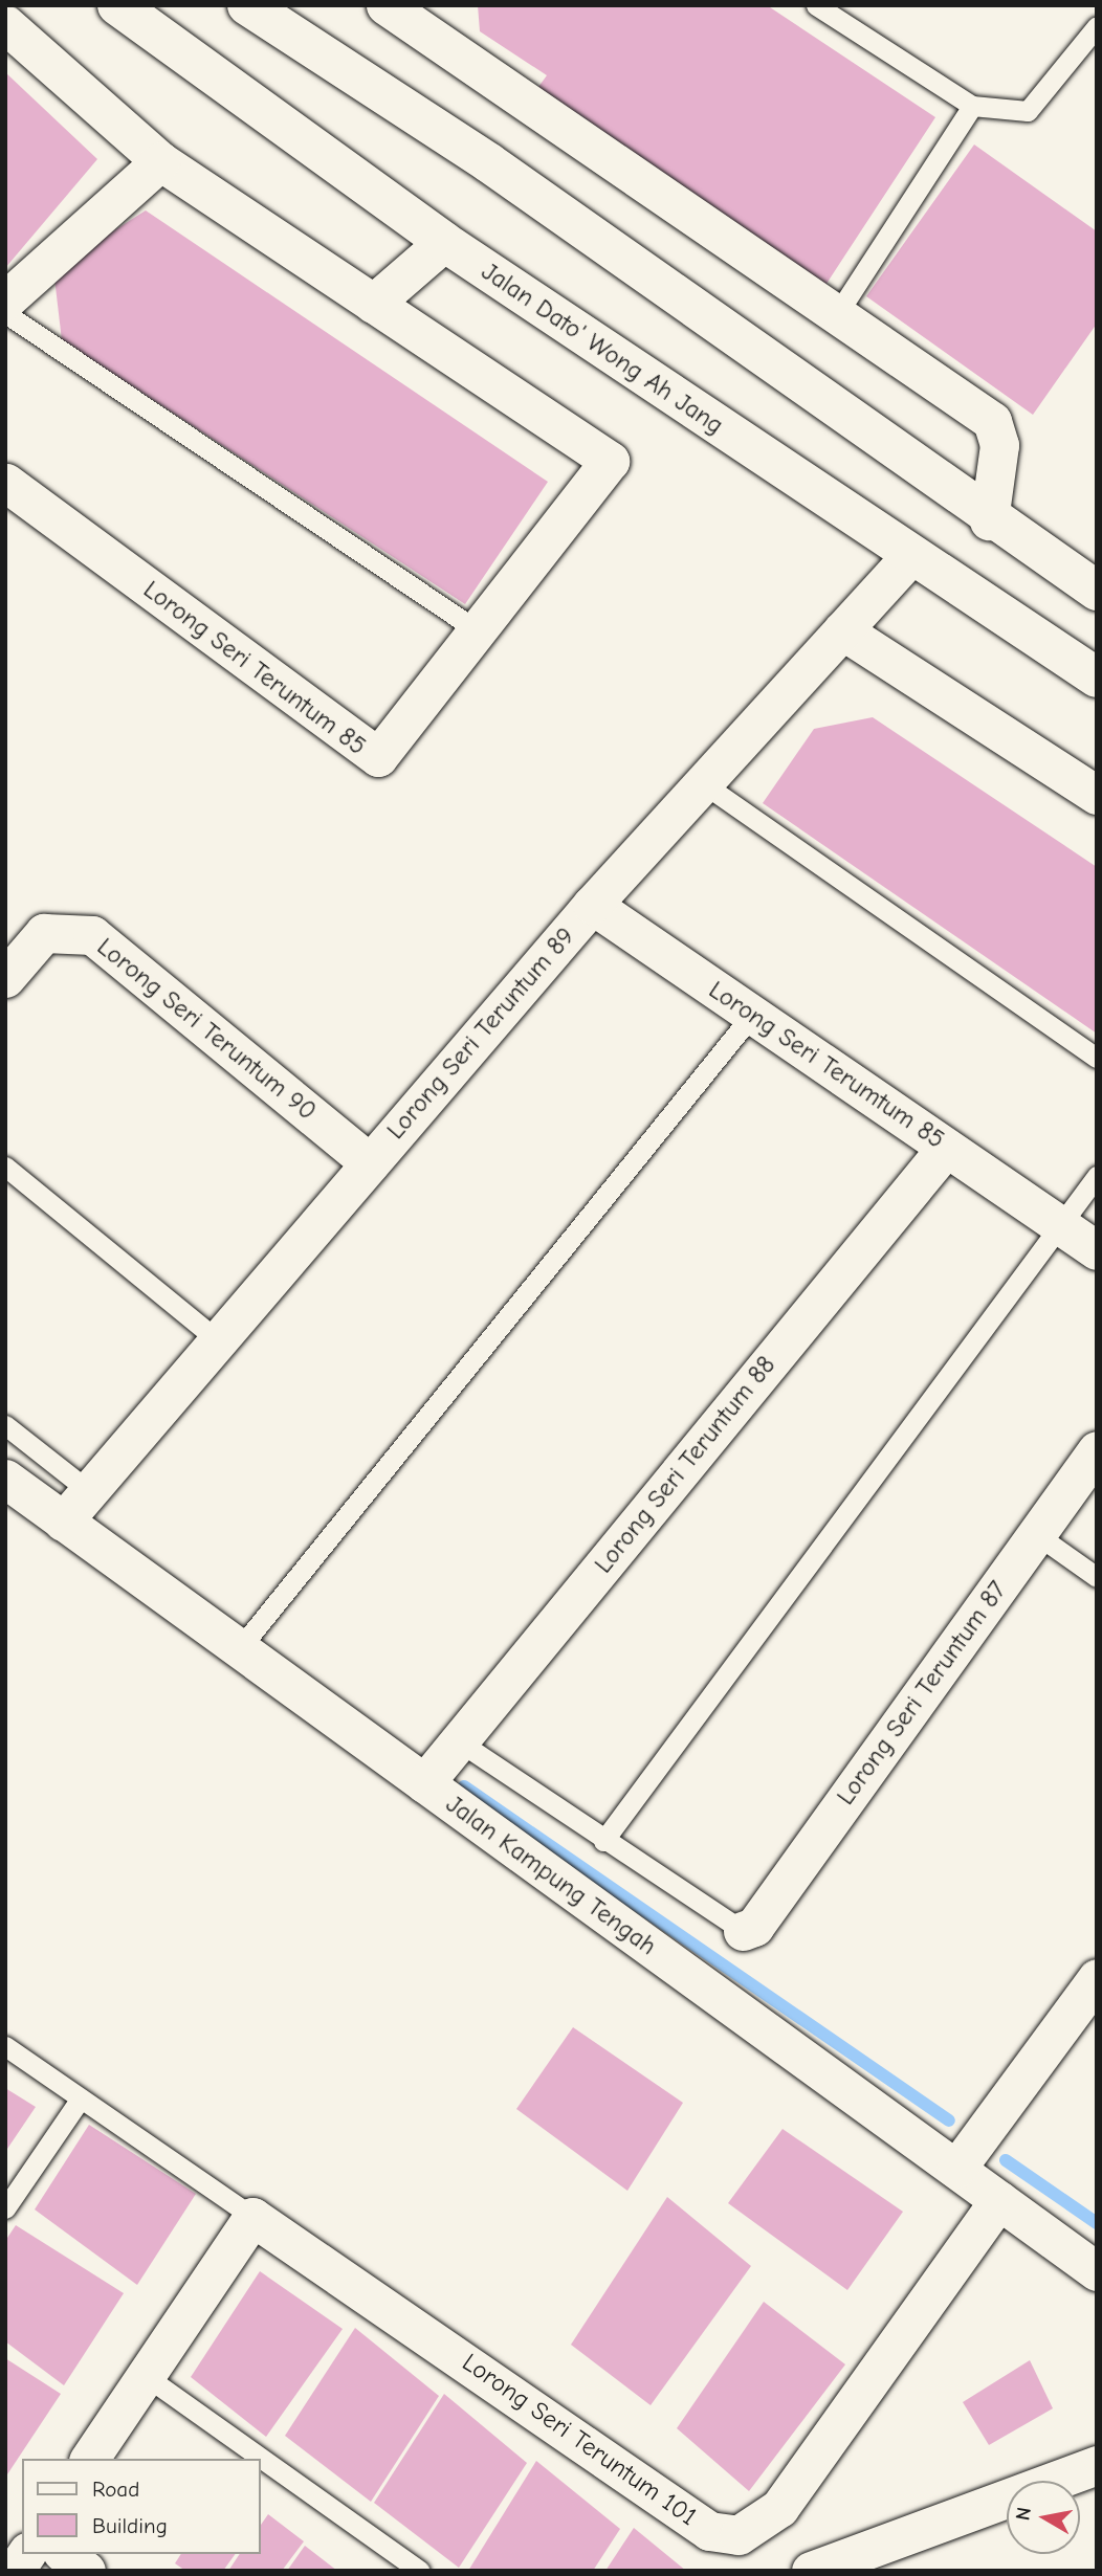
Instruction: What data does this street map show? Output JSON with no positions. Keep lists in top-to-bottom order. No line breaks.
{"streets":{"main road":["Jalan Dato' Wong Ah Jang"],"street":["Lorong Seri Teruntum 85","Lorong Seri Teruntum 90","Lorong Seri Teruntum 89","Lorong Seri Terumtum 85","Lorong Seri Teruntum 88","Lorong Seri Teruntum 87","Jalan Kampung Tengah","Lorong Seri Teruntum 101"]},"crossings":[["Jalan Dato' Wong Ah Jang","Lorong Seri Teruntum 89"],["Lorong Seri Teruntum 90","Lorong Seri Teruntum 89"],["Lorong Seri Teruntum 89","Lorong Seri Terumtum 85"],["Lorong Seri Teruntum 89","Jalan Kampung Tengah"],["Lorong Seri Terumtum 85","Lorong Seri Teruntum 88"],["Lorong Seri Teruntum 88","Jalan Kampung Tengah"],["Jalan Kampung Tengah","Lorong Seri Teruntum 101"]],"legend":["Road","Building"],"north":"left"}
